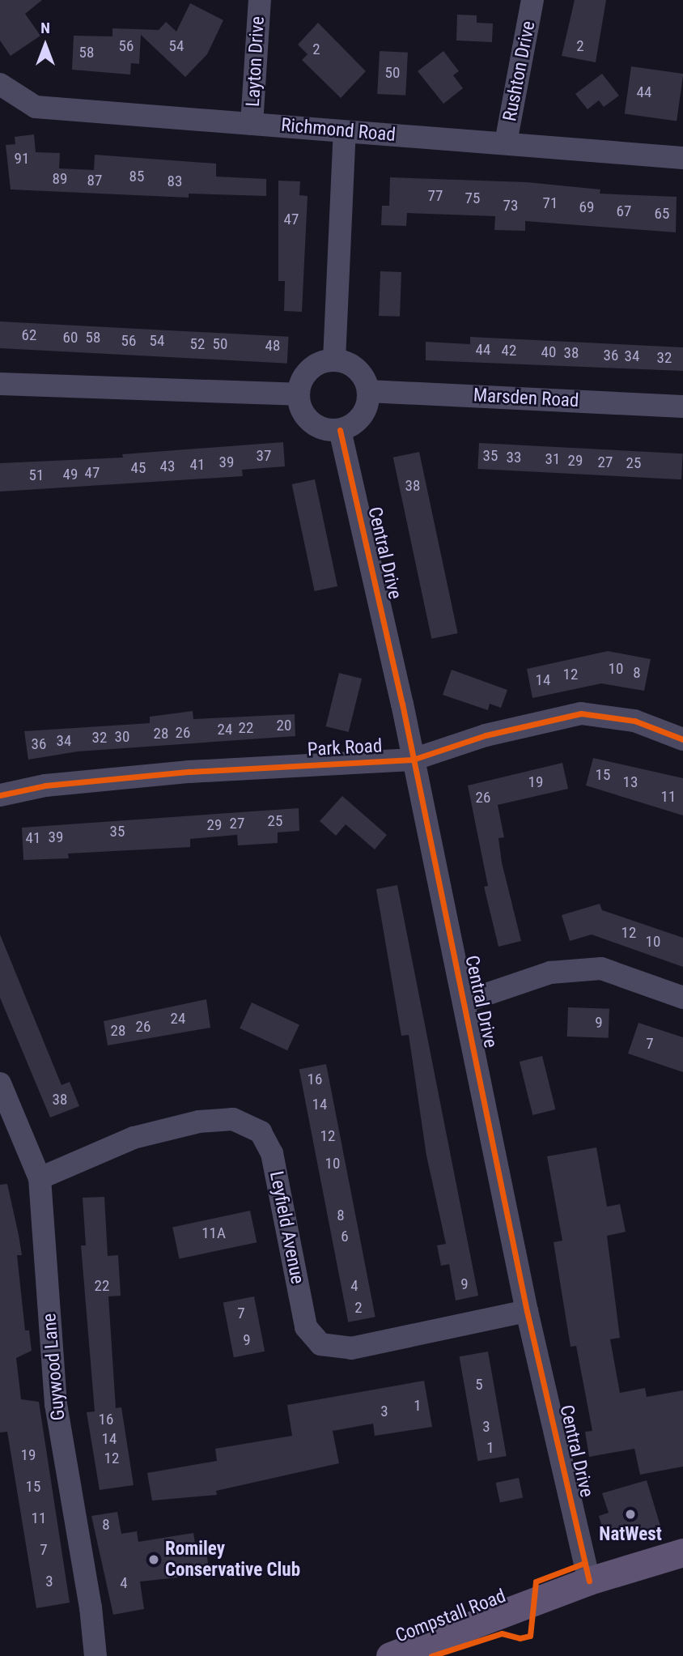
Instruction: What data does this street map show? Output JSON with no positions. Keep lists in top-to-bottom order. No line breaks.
{"streets":{"main road":["Compstall Road"],"street":["Layton Drive","Rushton Drive","Richmond Road","Marsden Road","Central Drive","Park Road","Leyfield Avenue","Guywood Lane"]},"crossings":[["Layton Drive","Richmond Road"],["Rushton Drive","Richmond Road"],["Marsden Road","Central Drive"],["Central Drive","Park Road"],["Central Drive","Leyfield Avenue"],["Central Drive","Compstall Road"],["Leyfield Avenue","Guywood Lane"]],"places":["NatWest","Romiley Conservative Club"],"house_numbers":["56","54","2","2","58","50","44","91","85","89","87","83","77","75","71","73","69","67","65","47","62","60","58","56","54","52","50","48","44","42","40","38","36","34","32","37","35","33","31","29","39","27","25","41","43","45","47","49","51","38","10","8","12","14","20","22","24","26","28","30","32","34","36","15","19","13","11","26","25","27","29","35","39","41","12","10","24","9","26","28","7","16","38","14","12","10","8","11A","6","9","22","4","2","7","9","5","1","3","16","3","14","1","19","12","15","11","8","7","3","4"],"north":"top"}
